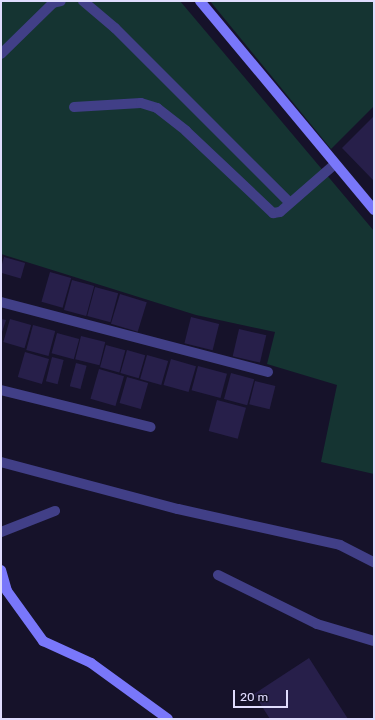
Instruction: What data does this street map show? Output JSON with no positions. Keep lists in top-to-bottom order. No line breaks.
{"scale_bar":"20 m"}
